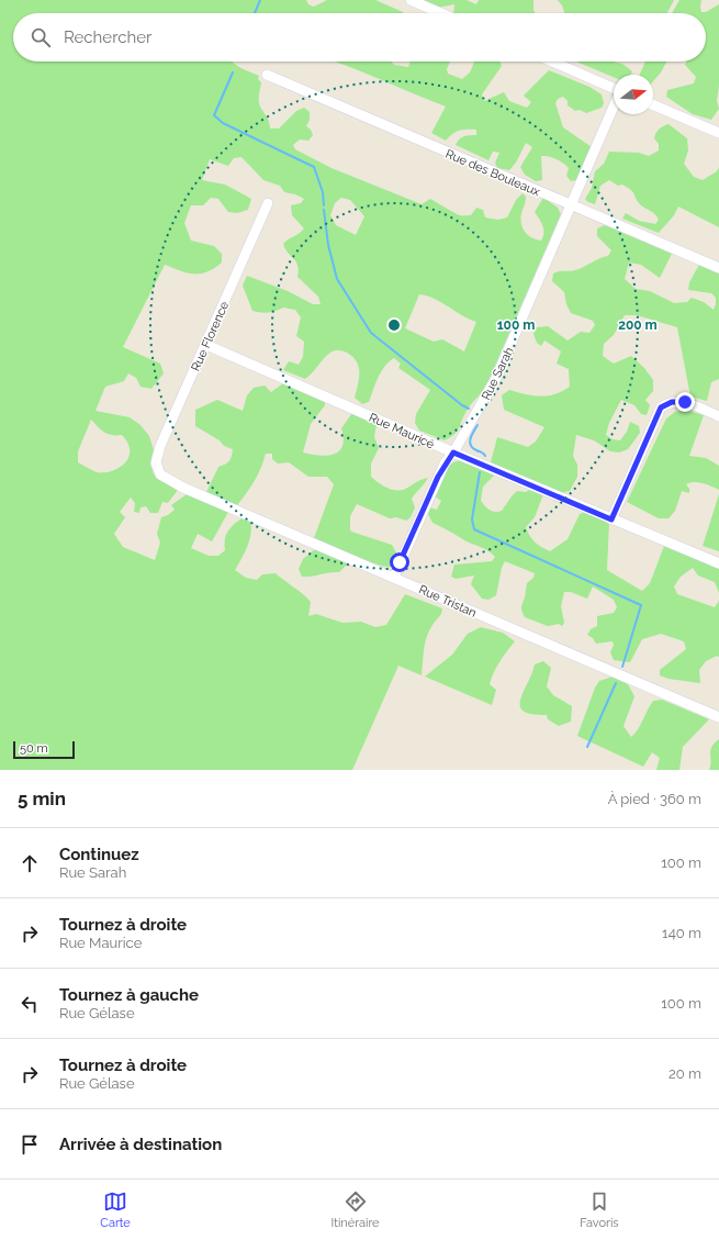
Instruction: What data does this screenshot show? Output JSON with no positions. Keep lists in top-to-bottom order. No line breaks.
{"streets":{"street":["Rue des Bouleaux","Rue Florence","Rue Sarah","Rue Maurice","Rue Tristan"]},"crossings":[["Rue des Bouleaux","Rue Sarah"],["Rue Florence","Rue Maurice"],["Rue Florence","Rue Tristan"],["Rue Sarah","Rue Maurice"],["Rue Sarah","Rue Tristan"]],"scale_bar":"50 m","north":"right","page":{"search":"Rechercher","scale":"50 m","heading":["5 min","À pied · 360 m"],"list":[["Continuez","Rue Sarah","100 m"],["Tournez à droite","Rue Maurice","140 m"],["Tournez à gauche","Rue Gélase","100 m"],["Tournez à droite","Rue Gélase","20 m"],"Arrivée à destination"],"nav":["Carte","Itinéraire","Favoris"]},"rings":["100 m","200 m"]}
